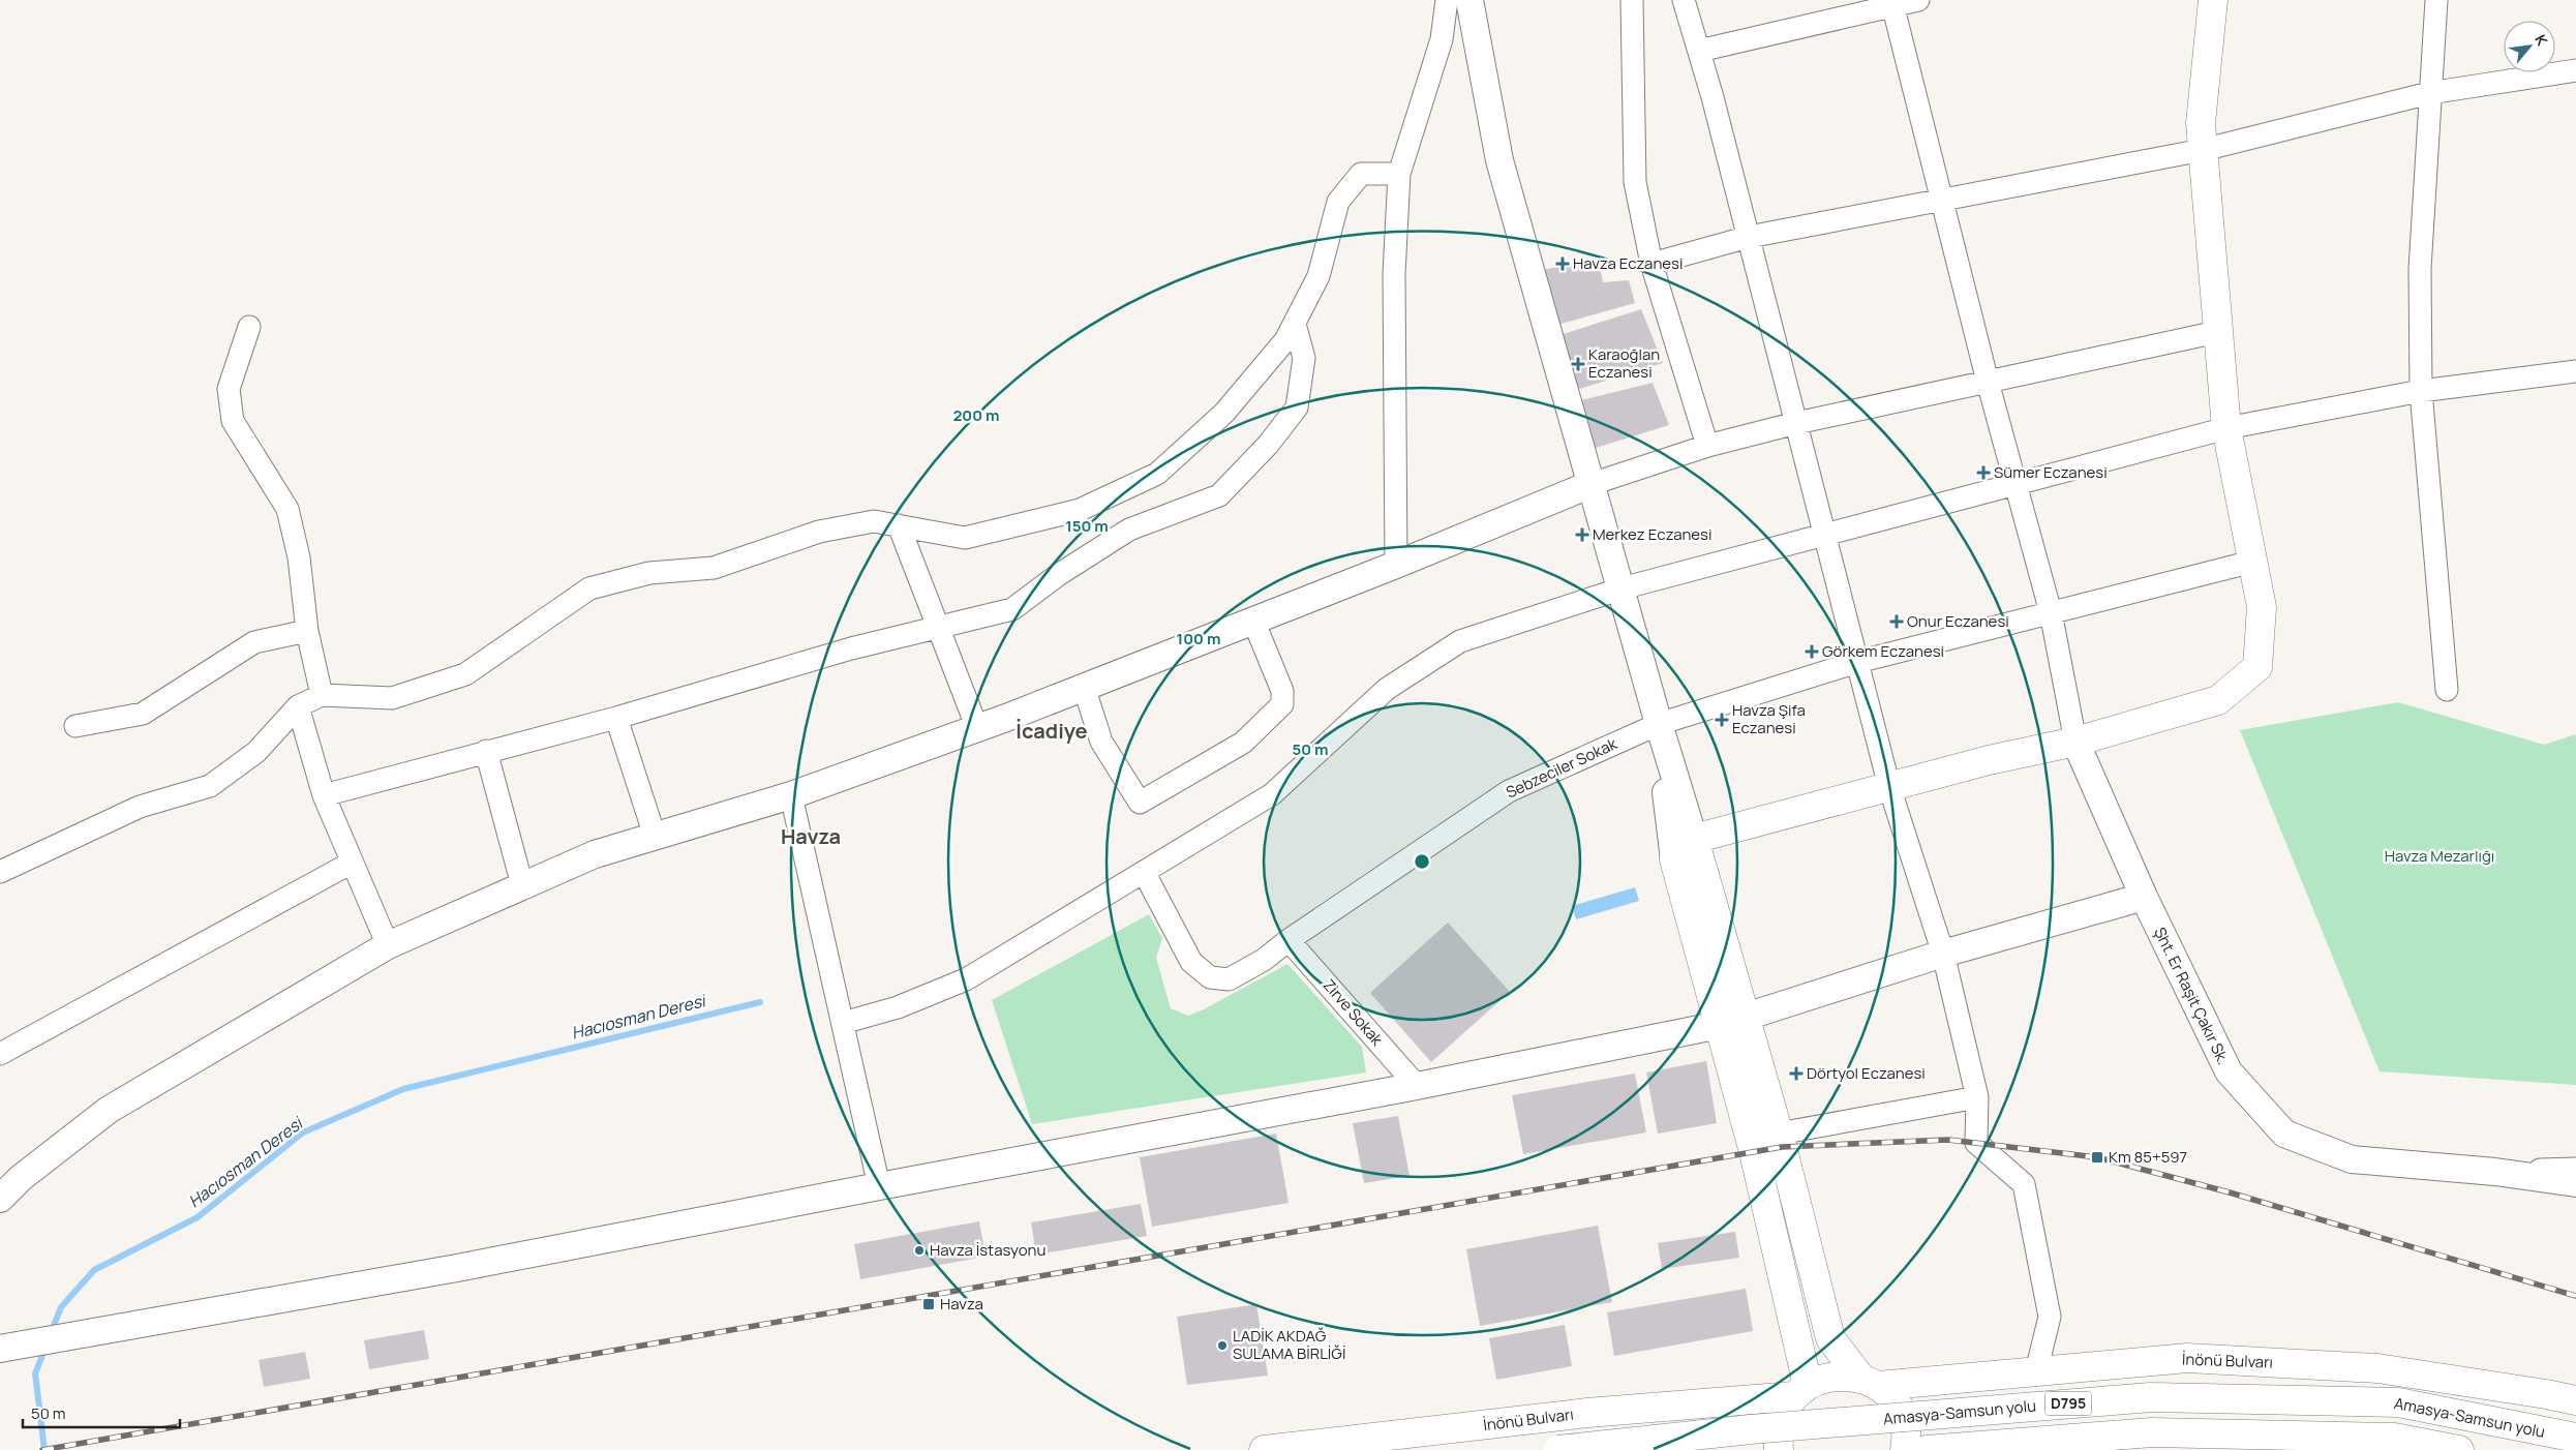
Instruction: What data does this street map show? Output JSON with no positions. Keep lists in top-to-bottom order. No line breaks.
{"streets":{"main road":["İnönü Bulvarı","D795","Amasya-Samsun yolu"],"street":["Sebzeciler Sokak","Şht. Er Raşit Çakır Sk.","Zirve Sokak"]},"crossings":[["Sebzeciler Sokak","Zirve Sokak"]],"districts":["İcadiye","Havza"],"water":["Hacıosman Deresi"],"parks":["Havza Mezarlığı"],"places":{"health":["Havza Eczanesi","Karaoğlan Eczanesi","Sümer Eczanesi","Merkez Eczanesi","Onur Eczanesi","Görkem Eczanesi","Havza Şifa Eczanesi","Dörtyol Eczanesi"],"transit":["Km 85+597","Havza"],"other":["Havza İstasyonu","LADİK AKDAĞ SULAMA BİRLİĞİ"]},"scale_bar":"50 m","north":"top right","rings":["200 m","150 m","100 m","50 m"]}
